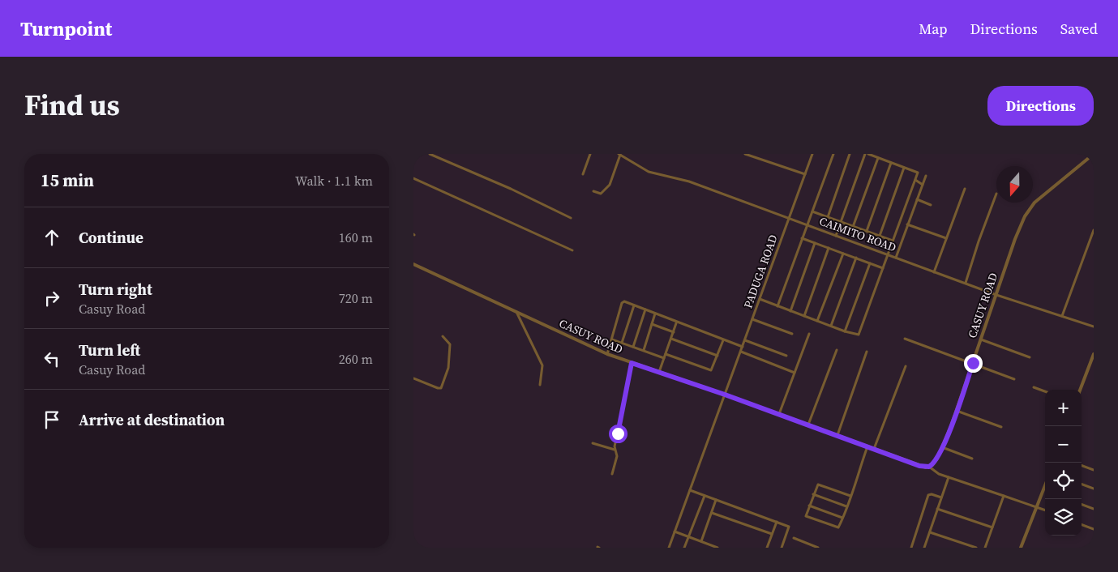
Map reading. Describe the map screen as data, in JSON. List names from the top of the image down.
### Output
{
  "streets": {
    "street": ["CAIMITO ROAD", "PADUGA ROAD", "CASUY ROAD"]
  },
  "crossings": [
    ["CAIMITO ROAD", "PADUGA ROAD"],
    ["CAIMITO ROAD", "CASUY ROAD"],
    ["PADUGA ROAD", "CASUY ROAD"]
  ],
  "north": "bottom",
  "page": {
    "header": "Turnpoint",
    "nav": ["Map", "Directions", "Saved"],
    "title": "Find us",
    "buttons": "Directions",
    "heading": ["15 min", "Walk · 1.1 km"],
    "list": [
      ["Continue", "160 m"],
      ["Turn right", "Casuy Road", "720 m"],
      ["Turn left", "Casuy Road", "260 m"],
      "Arrive at destination"
    ],
    "map_buttons": ["+", "−"]
  }
}
